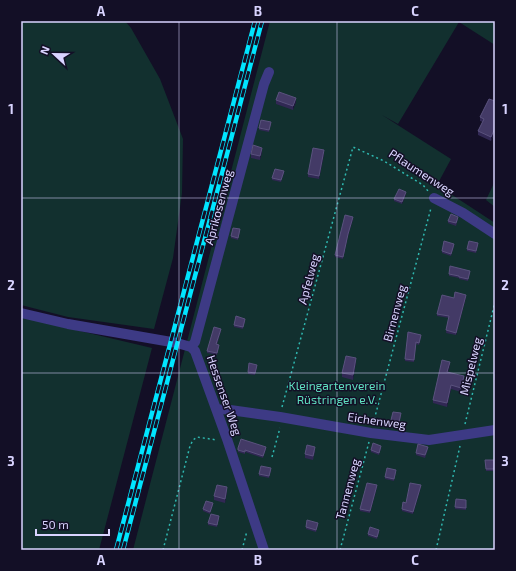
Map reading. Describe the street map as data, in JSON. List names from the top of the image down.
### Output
{
  "streets": {
    "street": [
      "Pflaumenweg",
      "Aprikosenweg",
      "Hessenser Weg",
      "Eichenweg"
    ],
    "path": [
      "Apfelweg",
      "Birnenweg",
      "Mispelweg",
      "Tannenweg"
    ]
  },
  "crossings": [
    ["Pflaumenweg", "Apfelweg"],
    ["Pflaumenweg", "Birnenweg"],
    ["Aprikosenweg", "Hessenser Weg"],
    ["Apfelweg", "Eichenweg"],
    ["Birnenweg", "Eichenweg"],
    ["Birnenweg", "Tannenweg"],
    ["Mispelweg", "Eichenweg"],
    ["Hessenser Weg", "Eichenweg"],
    ["Eichenweg", "Tannenweg"]
  ],
  "parks": ["Kleingartenverein Rüstringen e.V."],
  "scale_bar": "50 m",
  "north": "left",
  "grid": {
    "columns": ["A", "B", "C"],
    "rows": ["1", "2", "3"]
  }
}
